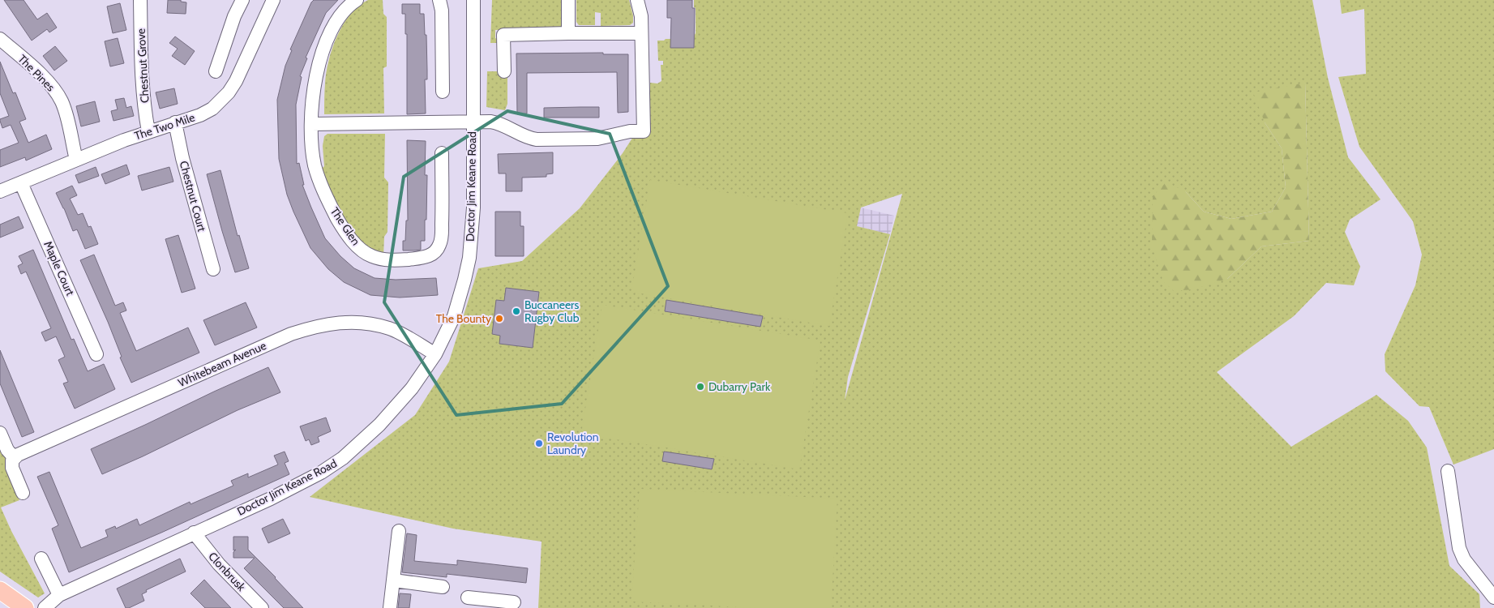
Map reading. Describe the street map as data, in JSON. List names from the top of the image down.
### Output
{
  "streets": {
    "street": [
      "Chestnut Grove",
      "The Pines",
      "The Two Mile",
      "Doctor Jim Keane Road",
      "Chestnut Court",
      "The Glen",
      "Maple Court",
      "Whitebeam Avenue",
      "Clonbrusk"
    ]
  },
  "crossings": [
    ["Chestnut Grove", "The Two Mile"],
    ["The Pines", "The Two Mile"],
    ["The Two Mile", "Chestnut Court"],
    ["The Two Mile", "Maple Court"],
    ["Doctor Jim Keane Road", "Whitebeam Avenue"],
    ["Doctor Jim Keane Road", "Clonbrusk"]
  ],
  "places": [
    "Buccaneers Rugby Club",
    "The Bounty",
    "Dubarry Park",
    "Revolution Laundry"
  ]
}
